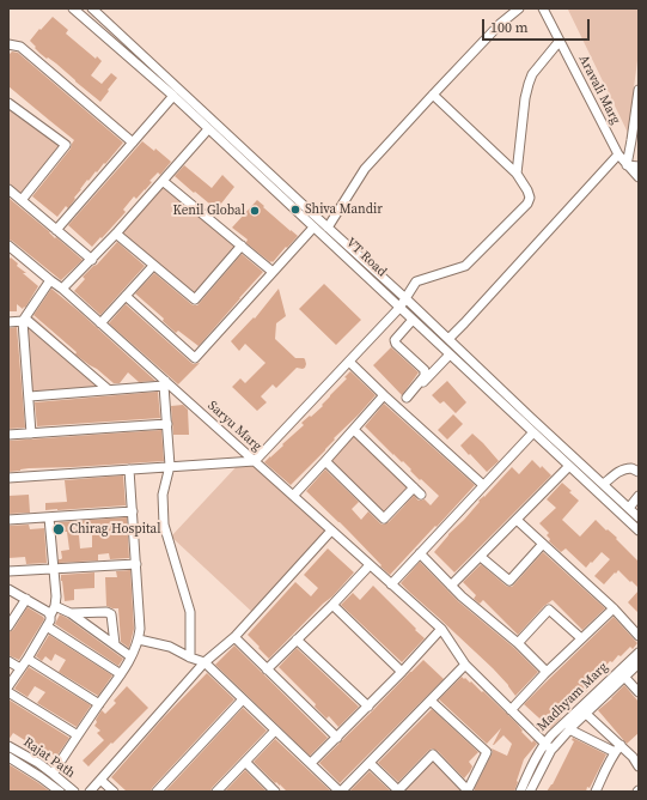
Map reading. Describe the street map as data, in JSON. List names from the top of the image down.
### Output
{
  "streets": {
    "street": [
      "Aravali Marg",
      "VT Road",
      "Saryu Marg",
      "Madhyam Marg",
      "Rajat Path"
    ]
  },
  "crossings": [
    ["Saryu Marg", "Madhyam Marg"]
  ],
  "places": ["Shiva Mandir", "Kenil Global", "Chirag Hospital"],
  "scale_bar": "100 m"
}
